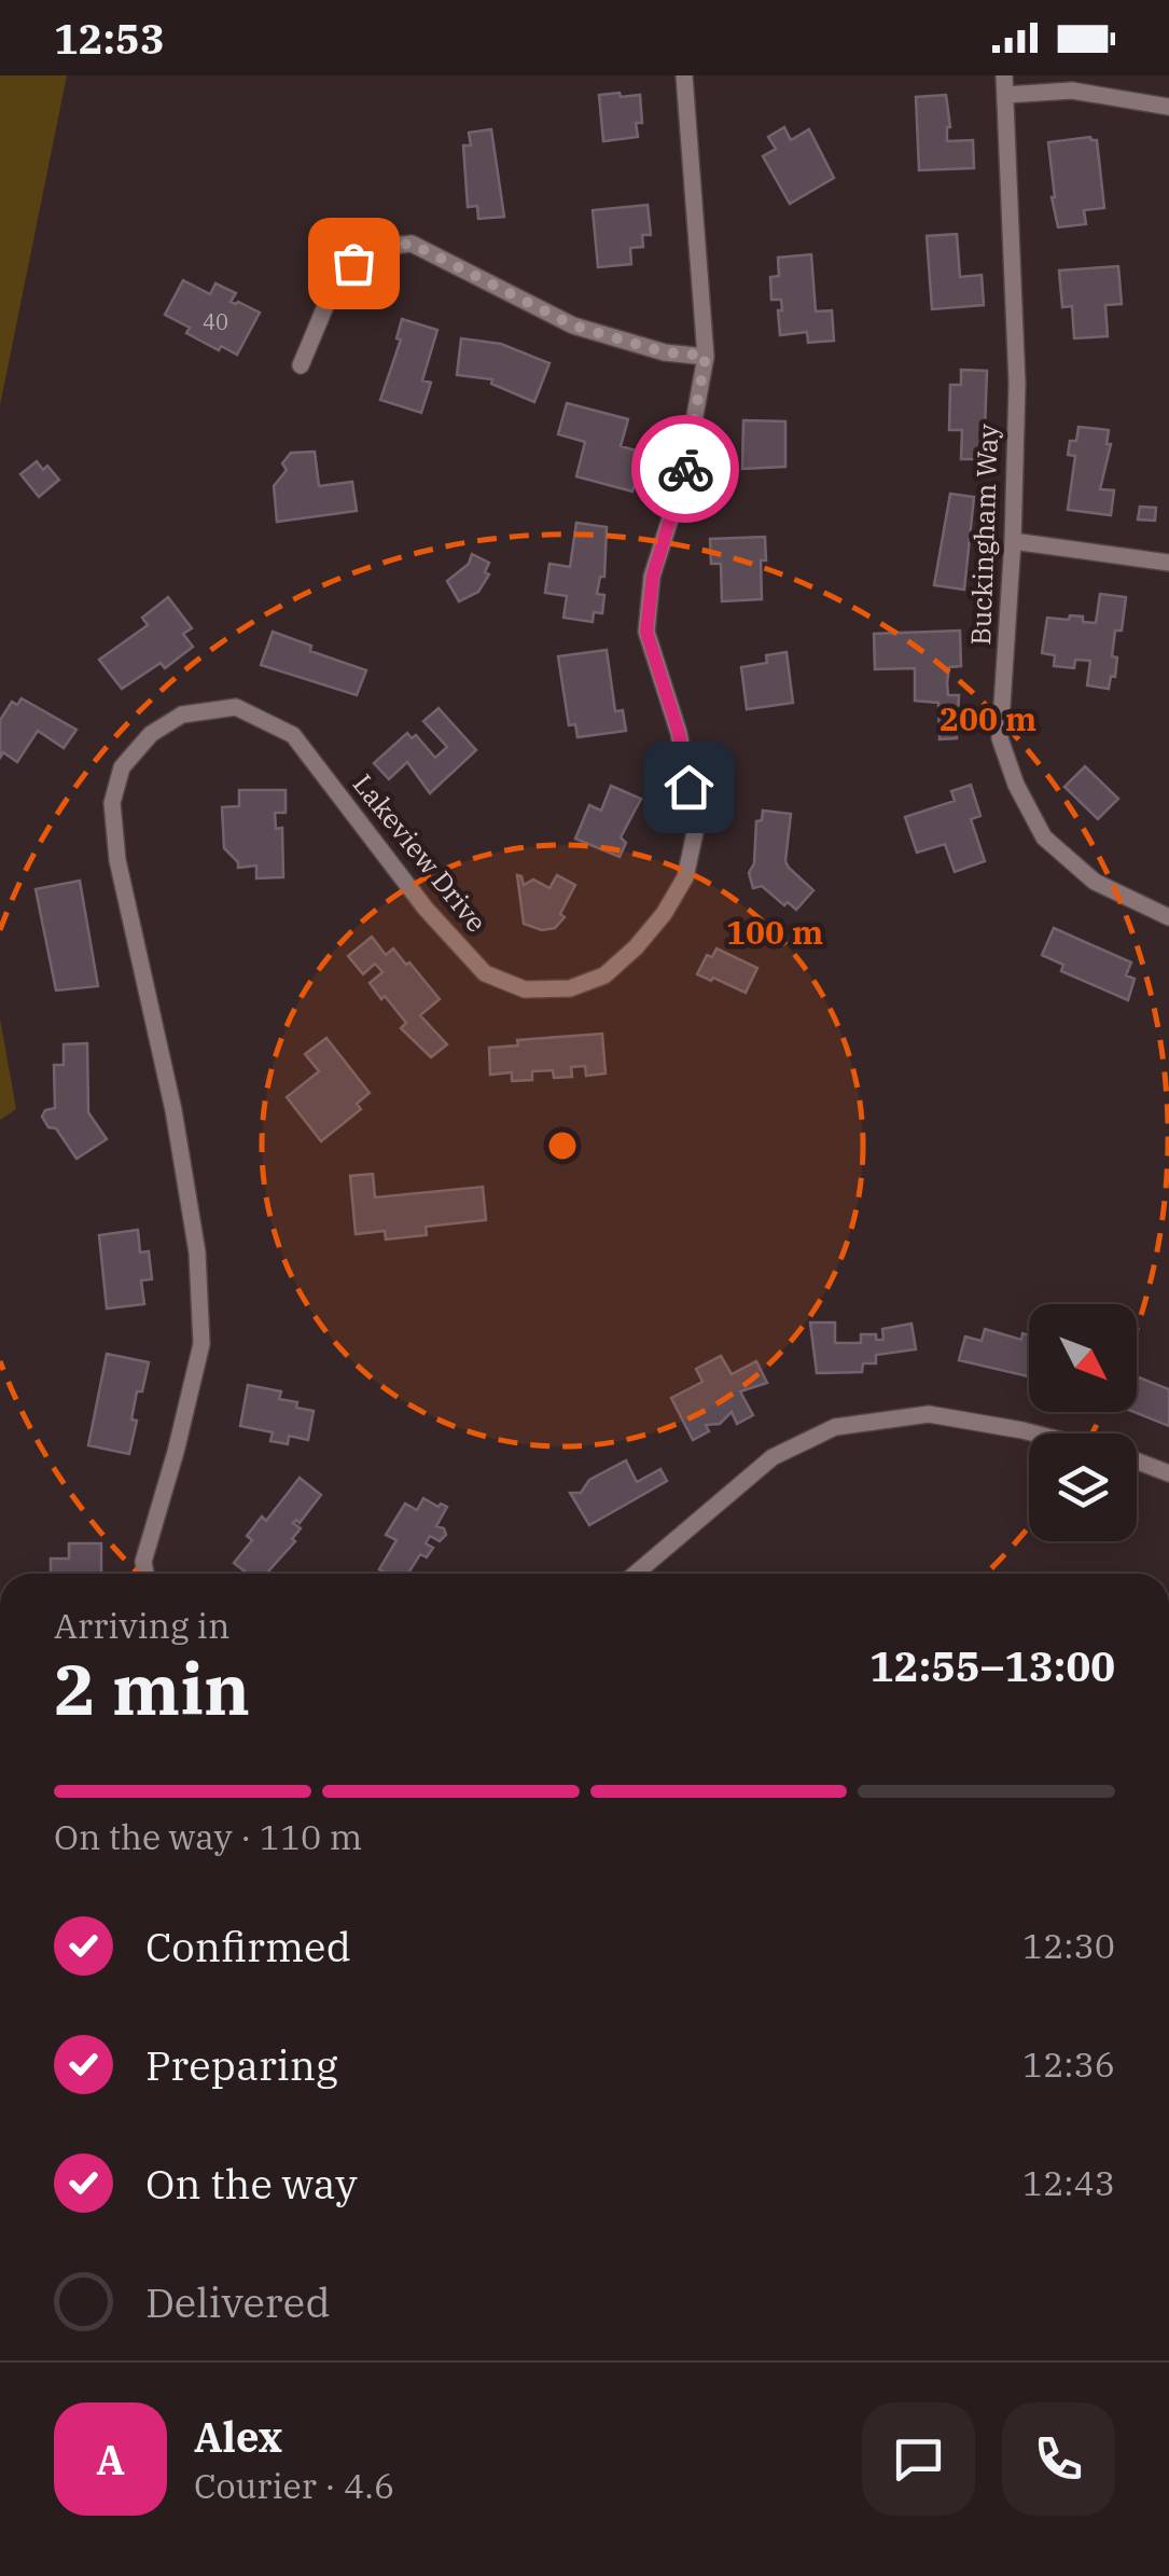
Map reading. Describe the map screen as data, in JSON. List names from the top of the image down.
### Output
{
  "streets": {
    "street": ["Buckingham Way", "Lakeview Drive"]
  },
  "house_numbers": ["40"],
  "north": "bottom right",
  "page": {
    "status": "12:53",
    "heading": ["2 min", "Arriving in", "12:55–13:00"],
    "panel": ["Alex", "Courier · 4.6"],
    "bar": "On the way · 110 m",
    "list": [
      ["Confirmed", "12:30"],
      ["Preparing", "12:36"],
      ["On the way", "12:43"],
      "Delivered"
    ],
    "round": "A"
  },
  "rings": ["200 m", "100 m"]
}
